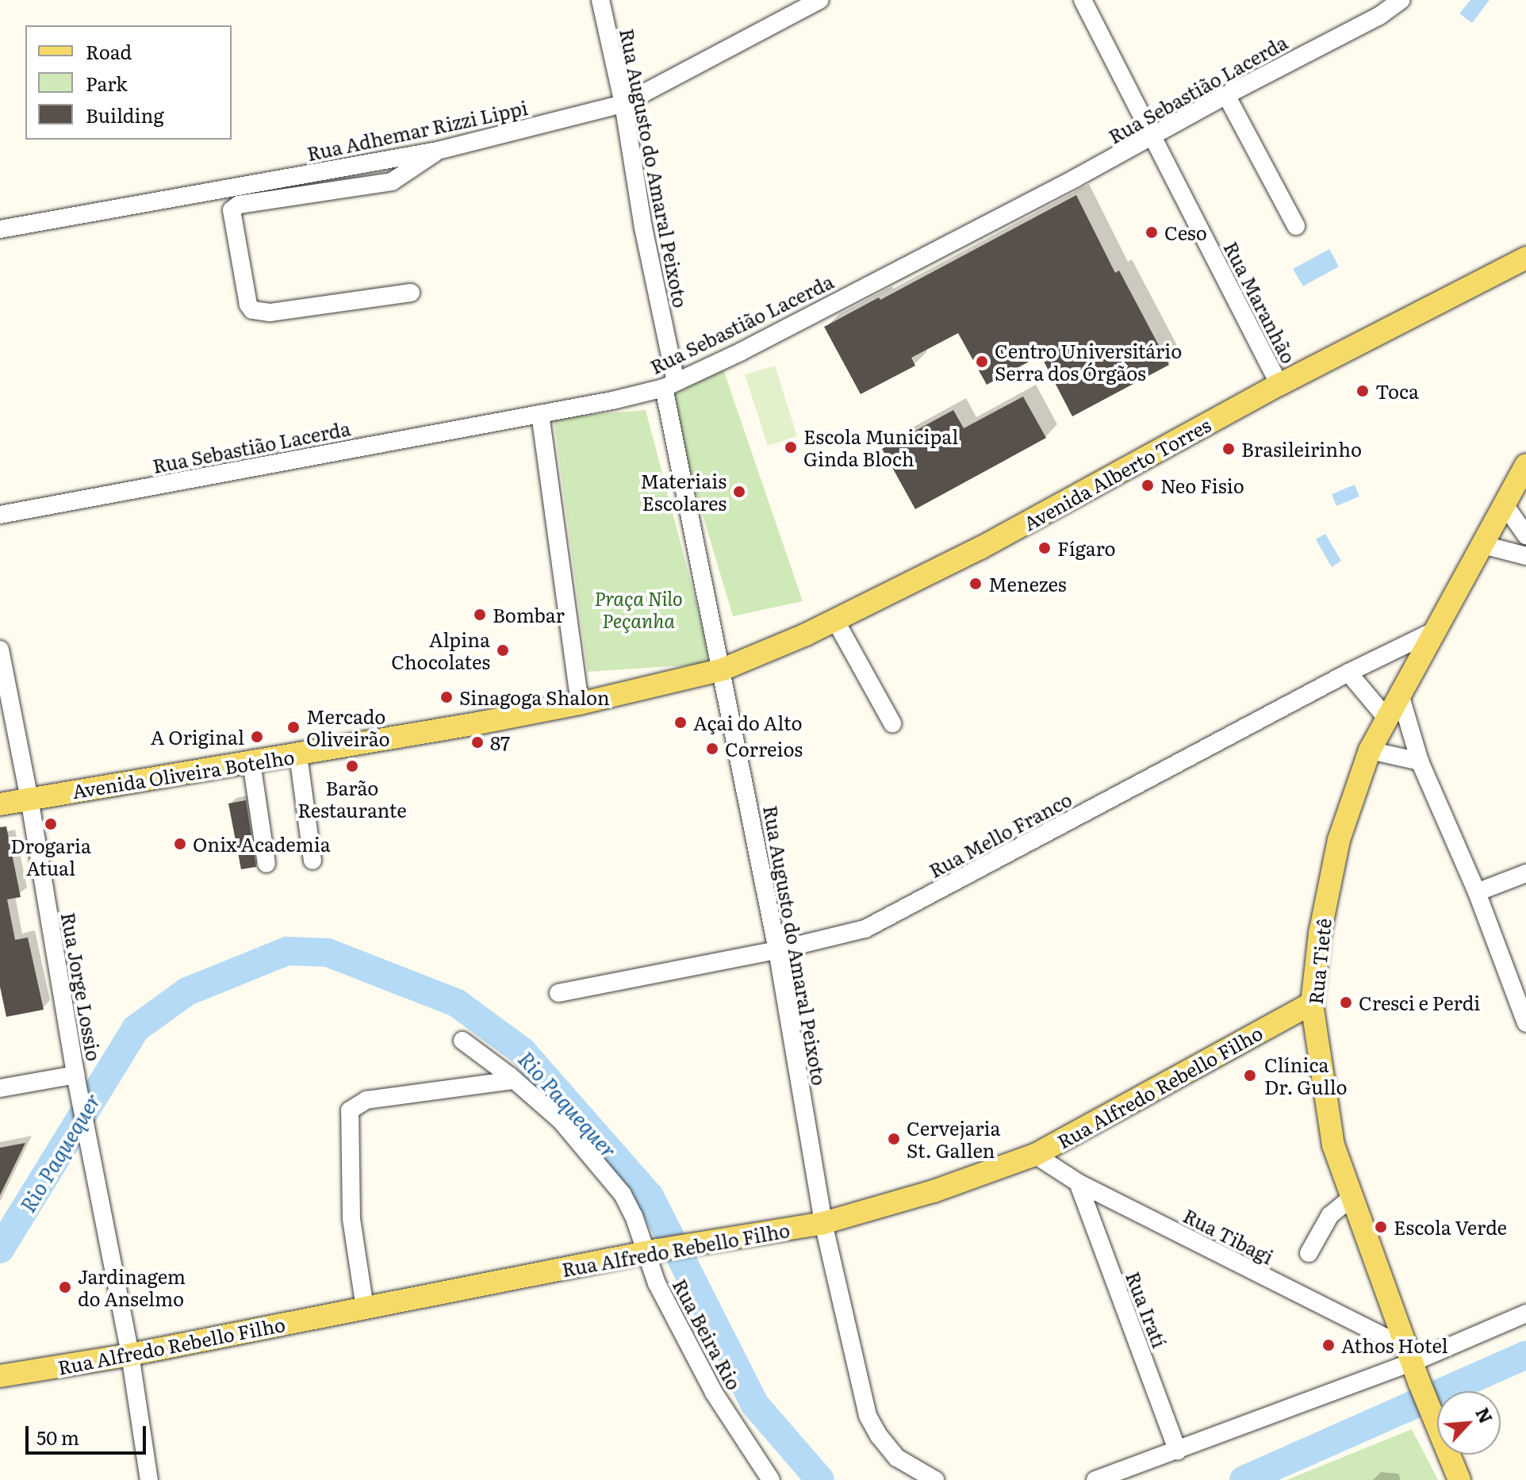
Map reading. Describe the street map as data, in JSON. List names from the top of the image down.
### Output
{
  "streets": {
    "main road": [
      "Avenida Alberto Torres",
      "Avenida Oliveira Botelho",
      "Rua Tietê",
      "Rua Alfredo Rebello Filho"
    ],
    "street": [
      "Rua Sebastião Lacerda",
      "Rua Adhemar Rizzi Lippi",
      "Rua Augusto do Amaral Peixoto",
      "Rua Maranhão",
      "Rua Mello Franco",
      "Rua Jorge Lossio",
      "Rua Tibagi",
      "Rua Iratí",
      "Rua Beira Rio"
    ]
  },
  "crossings": [
    ["Rua Sebastião Lacerda", "Rua Augusto do Amaral Peixoto"],
    ["Rua Sebastião Lacerda", "Rua Maranhão"],
    ["Rua Adhemar Rizzi Lippi", "Rua Augusto do Amaral Peixoto"],
    ["Rua Augusto do Amaral Peixoto", "Avenida Alberto Torres"],
    ["Rua Augusto do Amaral Peixoto", "Avenida Oliveira Botelho"],
    ["Rua Augusto do Amaral Peixoto", "Rua Mello Franco"],
    ["Rua Augusto do Amaral Peixoto", "Rua Alfredo Rebello Filho"],
    ["Rua Maranhão", "Avenida Alberto Torres"],
    ["Avenida Alberto Torres", "Avenida Oliveira Botelho"],
    ["Avenida Oliveira Botelho", "Rua Jorge Lossio"],
    ["Rua Mello Franco", "Rua Tietê"],
    ["Rua Tietê", "Rua Alfredo Rebello Filho"],
    ["Rua Tietê", "Rua Tibagi"],
    ["Rua Jorge Lossio", "Rua Alfredo Rebello Filho"],
    ["Rua Alfredo Rebello Filho", "Rua Tibagi"],
    ["Rua Alfredo Rebello Filho", "Rua Beira Rio"],
    ["Rua Tibagi", "Rua Iratí"]
  ],
  "water": ["Rio Paquequer"],
  "parks": ["Praça Nilo Peçanha"],
  "places": [
    "Ceso",
    "Centro Universitário Serra dos Órgãos",
    "Toca",
    "Escola Municipal Ginda Bloch",
    "Brasileirinho",
    "Neo Fisio",
    "Materiais Escolares",
    "Fígaro",
    "Menezes",
    "Bombar",
    "Alpina Chocolates",
    "Sinagoga Shalon",
    "Açai do Alto",
    "Mercado Oliveirão",
    "A Original",
    "87",
    "Correios",
    "Barão Restaurante",
    "Drogaria Atual",
    "Onix Academia",
    "Cresci e Perdi",
    "Clínica Dr. Gullo",
    "Cervejaria St. Gallen",
    "Escola Verde",
    "Jardinagem do Anselmo",
    "Athos Hotel"
  ],
  "legend": ["Road", "Park", "Building"],
  "scale_bar": "50 m",
  "north": "top right"
}
